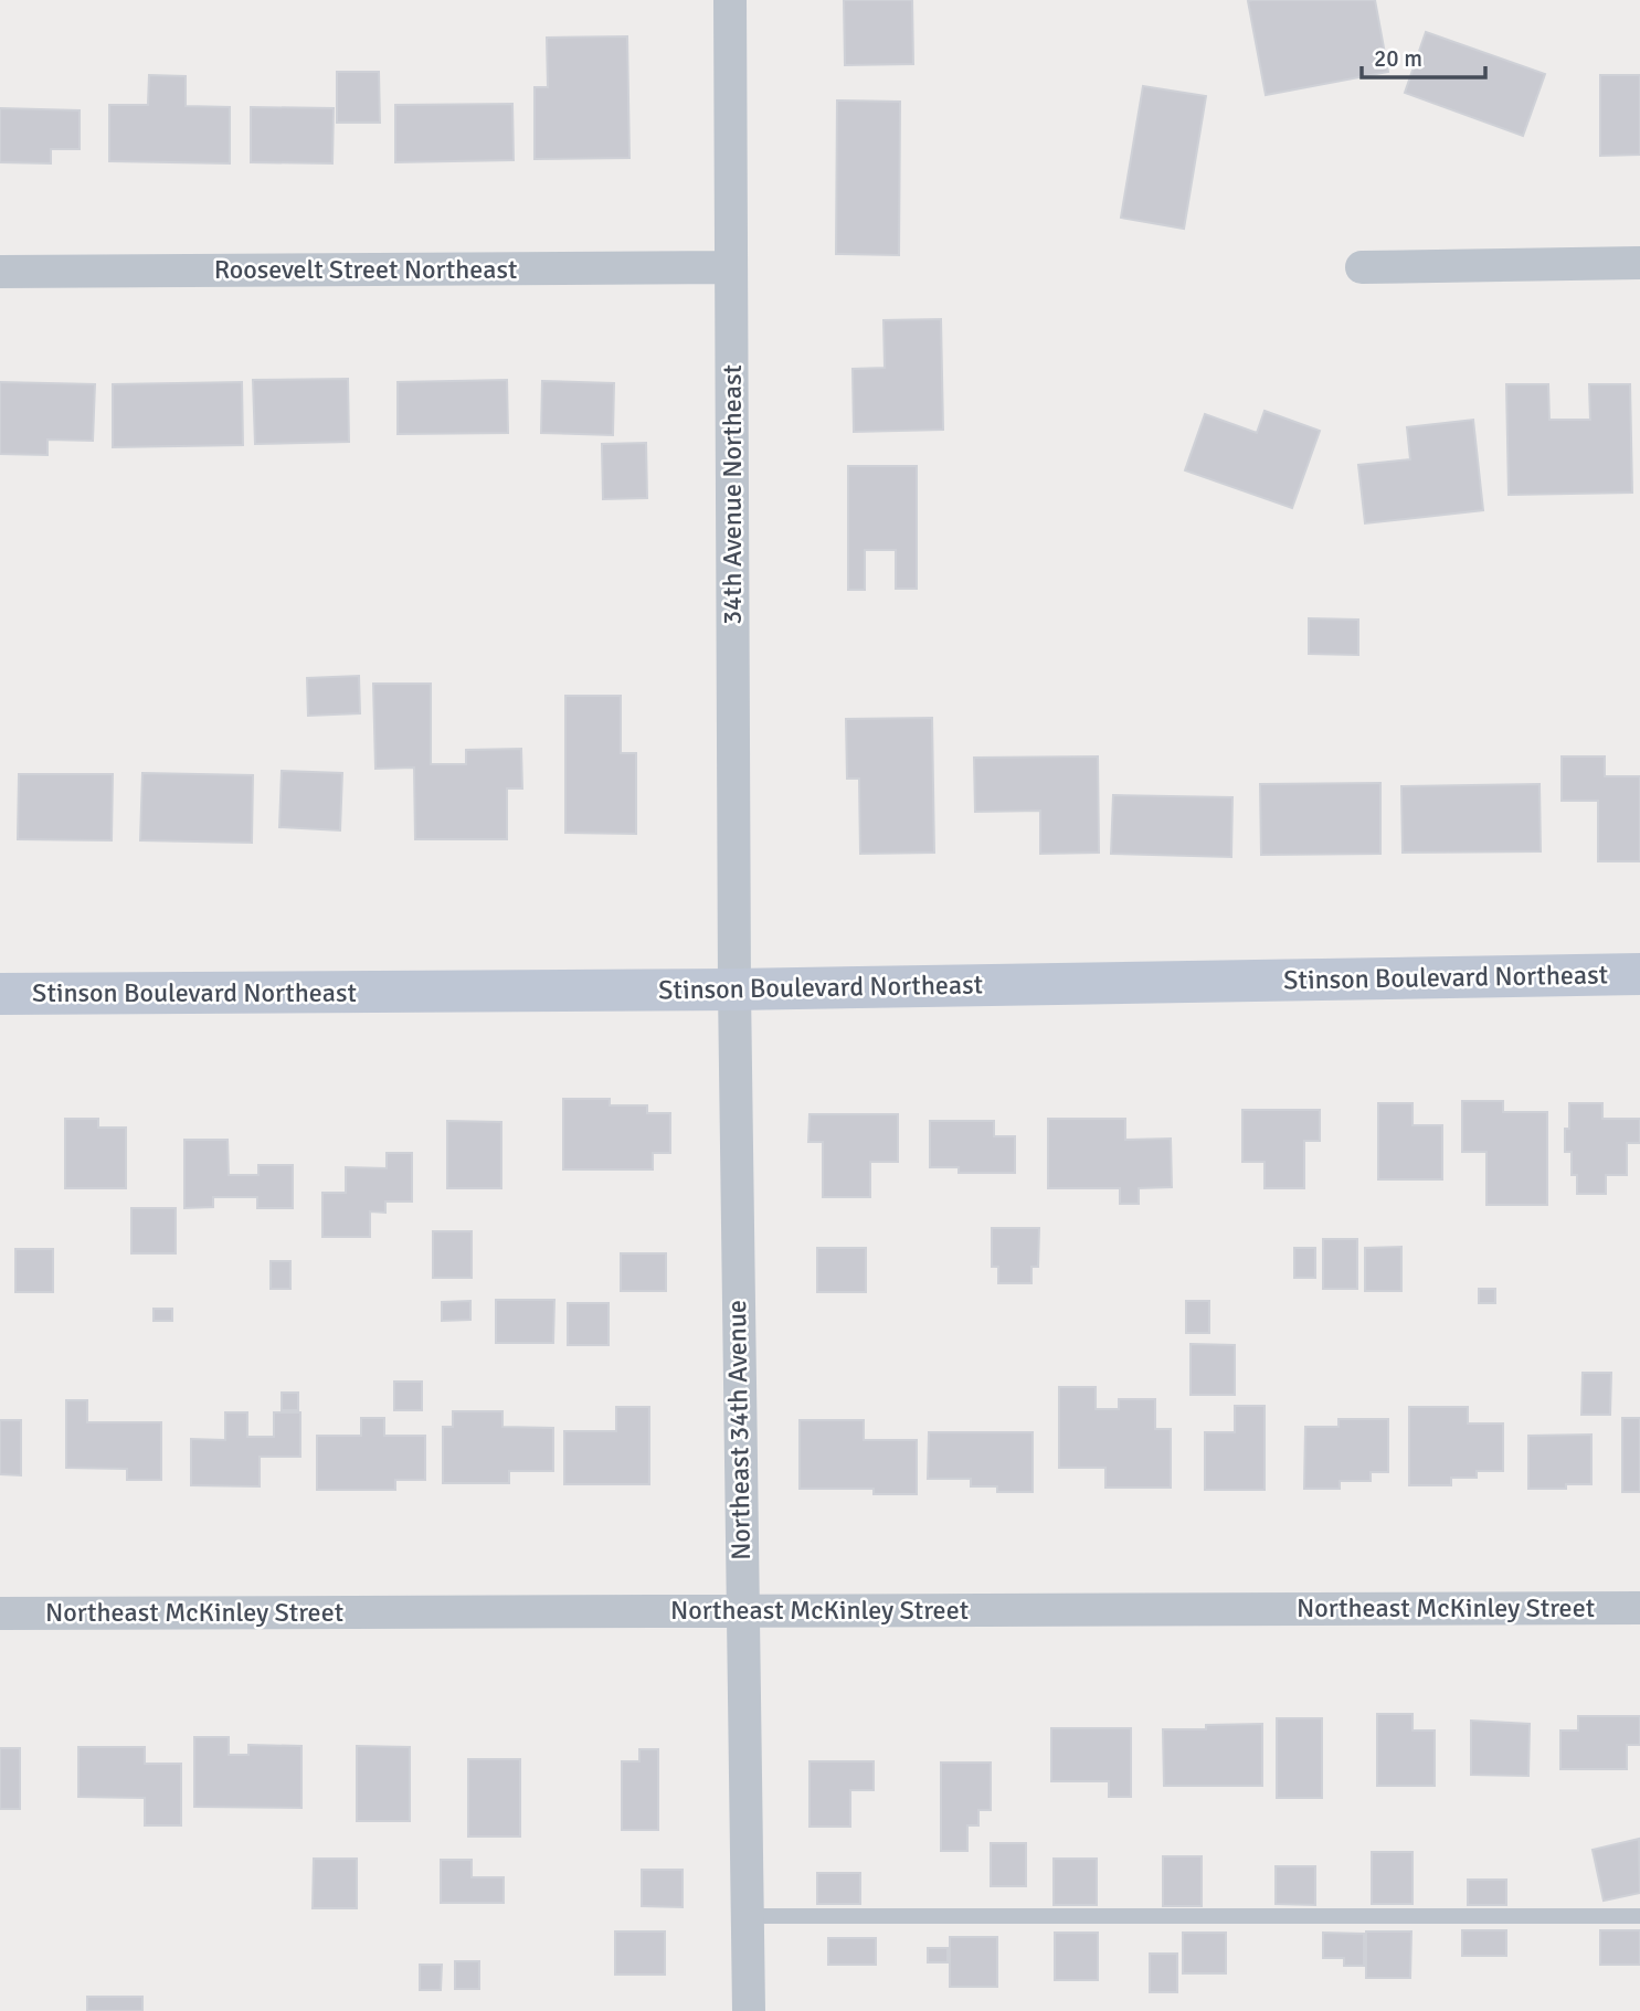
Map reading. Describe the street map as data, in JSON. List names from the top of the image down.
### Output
{
  "streets": {
    "street": [
      "Roosevelt Street Northeast",
      "34th Avenue Northeast",
      "Stinson Boulevard Northeast",
      "Northeast 34th Avenue",
      "Northeast McKinley Street"
    ]
  },
  "crossings": [
    ["Roosevelt Street Northeast", "34th Avenue Northeast"],
    ["34th Avenue Northeast", "Stinson Boulevard Northeast"],
    ["34th Avenue Northeast", "Northeast 34th Avenue"],
    ["Stinson Boulevard Northeast", "Northeast 34th Avenue"],
    ["Northeast 34th Avenue", "Northeast McKinley Street"]
  ],
  "scale_bar": "20 m"
}
